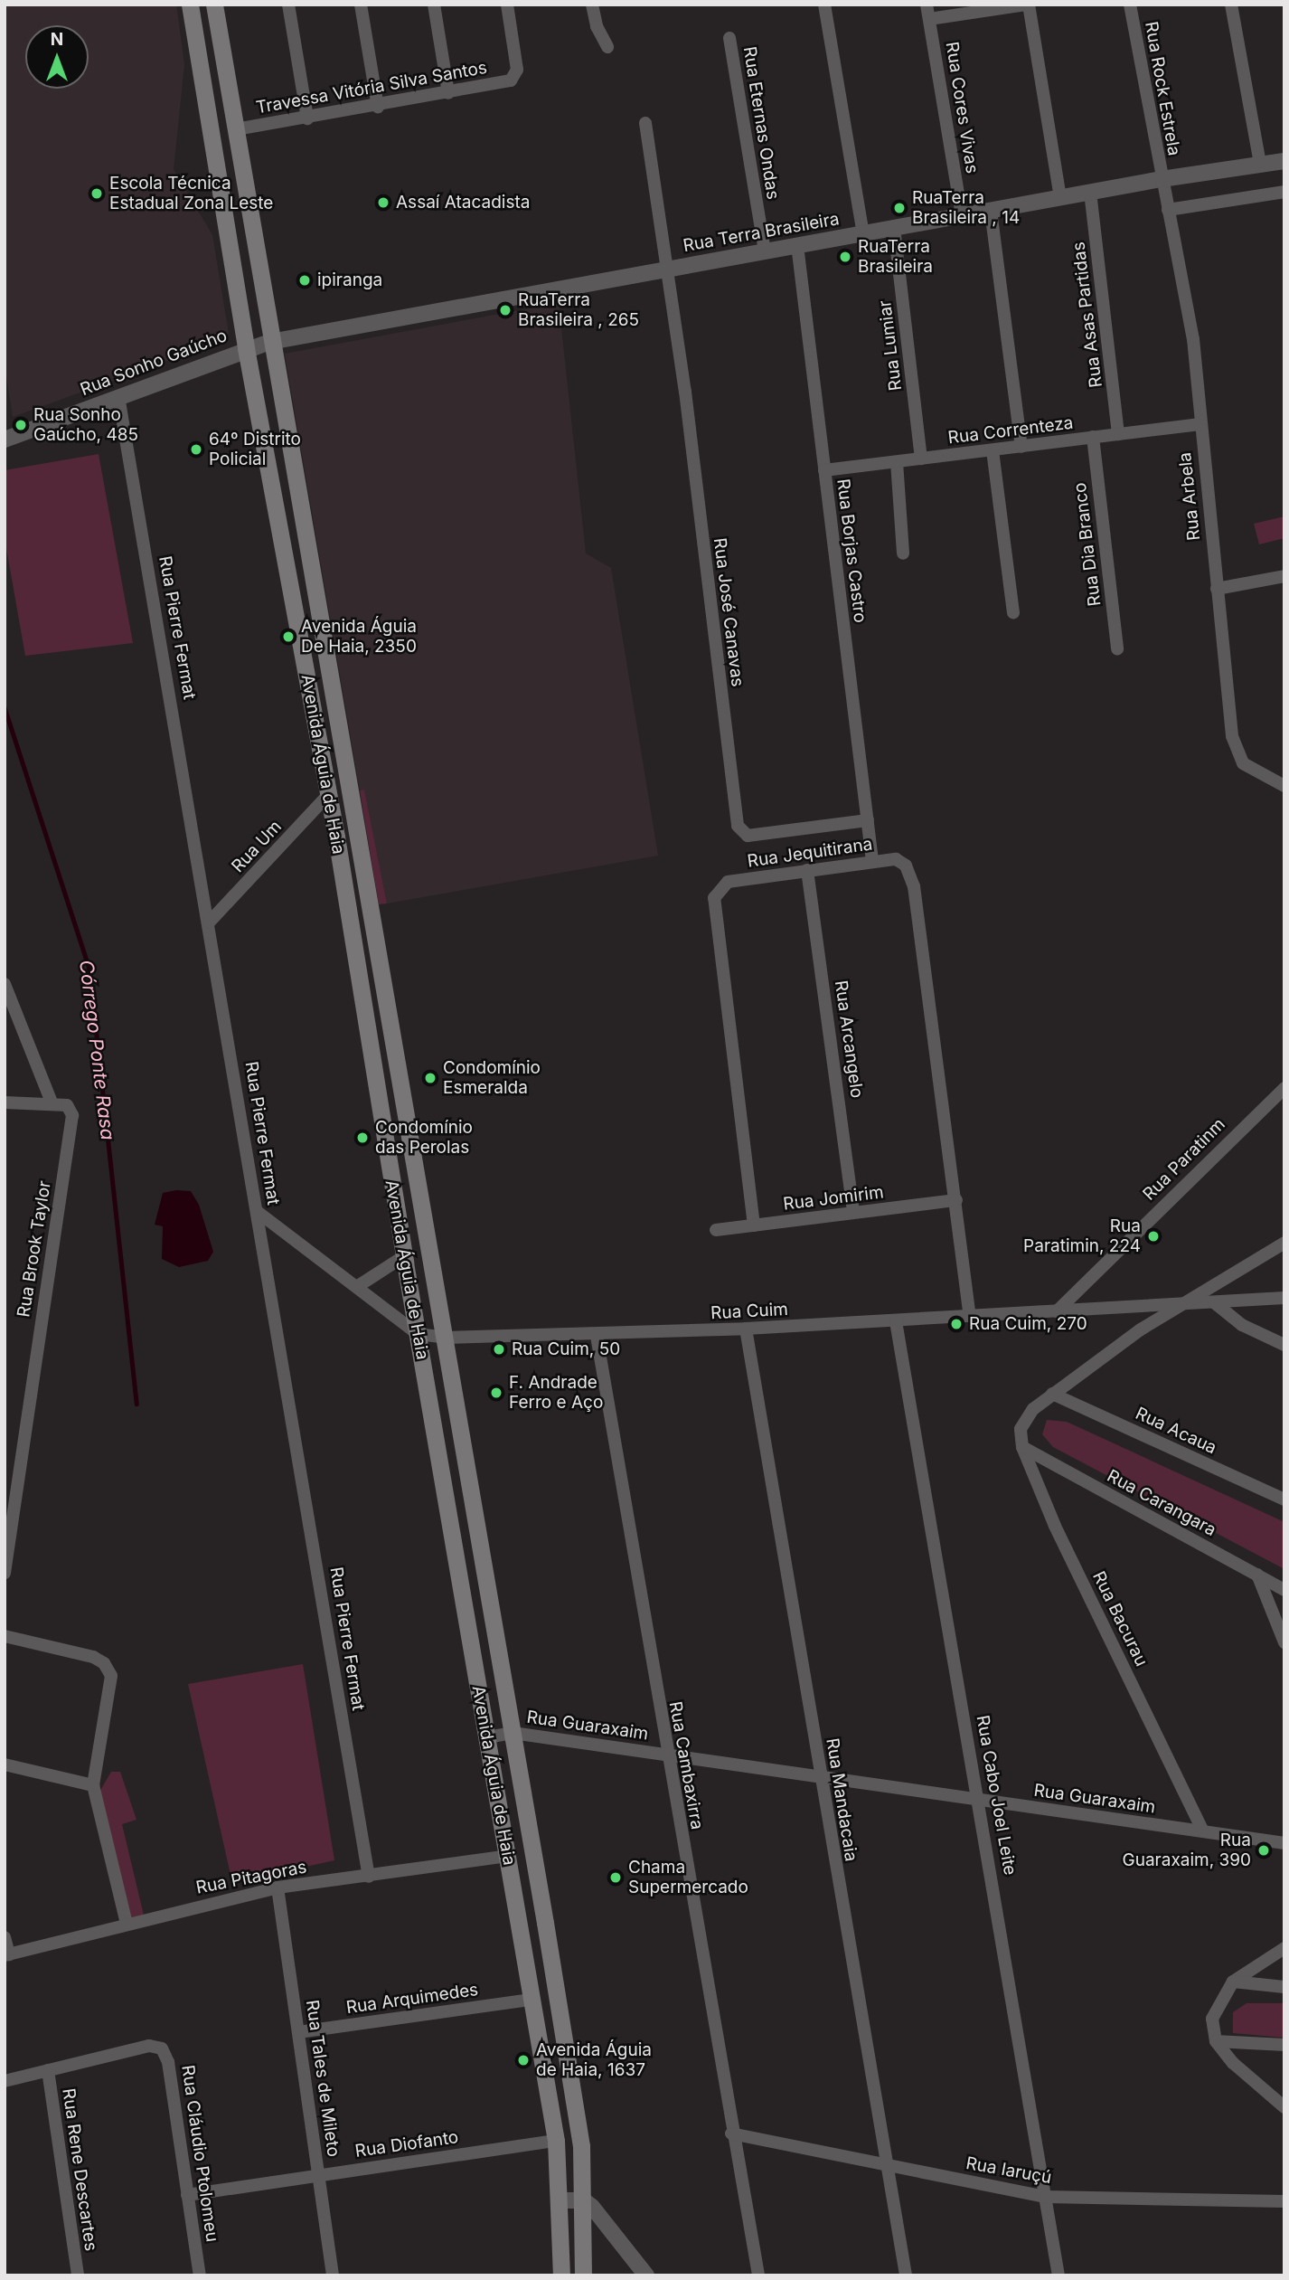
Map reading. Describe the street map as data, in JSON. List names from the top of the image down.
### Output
{
  "streets": {
    "main road": ["Avenida Águia de Haia"],
    "street": [
      "Travessa Vitória Silva Santos",
      "Rua Rock Estrela",
      "Rua Cores Vivas",
      "Rua Eternas Ondas",
      "Rua Terra Brasileira",
      "Rua Asas Partidas",
      "Rua Lumiar",
      "Rua Sonho Gaúcho",
      "Rua Correnteza",
      "Rua Arbela",
      "Rua Dia Branco",
      "Rua Borjas Castro",
      "Rua José Canavas",
      "Rua Pierre Fermat",
      "Rua Um",
      "Rua Jequitirana",
      "Rua Arcangelo",
      "Rua Paratinm",
      "Rua Jomirim",
      "Rua Brook Taylor",
      "Rua Cuim",
      "Rua Acaua",
      "Rua Carangara",
      "Rua Bacurau",
      "Rua Guaraxaim",
      "Rua Cambaxirra",
      "Rua Cabo Joel Leite",
      "Rua Mandacaia",
      "Rua Pitagoras",
      "Rua Arquimedes",
      "Rua Tales de Mileto",
      "Rua Diofanto",
      "Rua Cláudio Ptolomeu",
      "Rua Rene Descartes",
      "Rua Iaruçú"
    ]
  },
  "crossings": [
    ["Travessa Vitória Silva Santos", "Avenida Águia de Haia"],
    ["Rua Rock Estrela", "Rua Terra Brasileira"],
    ["Rua Rock Estrela", "Rua Arbela"],
    ["Rua Cores Vivas", "Rua Terra Brasileira"],
    ["Rua Eternas Ondas", "Rua Terra Brasileira"],
    ["Rua Terra Brasileira", "Rua Asas Partidas"],
    ["Rua Terra Brasileira", "Rua Lumiar"],
    ["Rua Terra Brasileira", "Rua Sonho Gaúcho"],
    ["Rua Terra Brasileira", "Rua Arbela"],
    ["Rua Terra Brasileira", "Rua Borjas Castro"],
    ["Rua Terra Brasileira", "Rua José Canavas"],
    ["Rua Terra Brasileira", "Avenida Águia de Haia"],
    ["Rua Asas Partidas", "Rua Correnteza"],
    ["Rua Lumiar", "Rua Correnteza"],
    ["Rua Sonho Gaúcho", "Rua Pierre Fermat"],
    ["Rua Sonho Gaúcho", "Avenida Águia de Haia"],
    ["Rua Correnteza", "Rua Arbela"],
    ["Rua Correnteza", "Rua Dia Branco"],
    ["Rua Correnteza", "Rua Borjas Castro"],
    ["Rua Borjas Castro", "Rua José Canavas"],
    ["Rua Borjas Castro", "Rua Jequitirana"],
    ["Rua Pierre Fermat", "Rua Um"],
    ["Rua Pierre Fermat", "Rua Pitagoras"],
    ["Avenida Águia de Haia", "Rua Um"],
    ["Avenida Águia de Haia", "Rua Cuim"],
    ["Avenida Águia de Haia", "Rua Guaraxaim"],
    ["Avenida Águia de Haia", "Rua Pitagoras"],
    ["Avenida Águia de Haia", "Rua Arquimedes"],
    ["Avenida Águia de Haia", "Rua Diofanto"],
    ["Rua Jequitirana", "Rua Arcangelo"],
    ["Rua Jequitirana", "Rua Jomirim"],
    ["Rua Jequitirana", "Rua Cuim"],
    ["Rua Arcangelo", "Rua Jomirim"],
    ["Rua Paratinm", "Rua Cuim"],
    ["Rua Cuim", "Rua Cambaxirra"],
    ["Rua Cuim", "Rua Cabo Joel Leite"],
    ["Rua Cuim", "Rua Mandacaia"],
    ["Rua Acaua", "Rua Bacurau"],
    ["Rua Carangara", "Rua Bacurau"],
    ["Rua Bacurau", "Rua Guaraxaim"],
    ["Rua Guaraxaim", "Rua Cambaxirra"],
    ["Rua Guaraxaim", "Rua Cabo Joel Leite"],
    ["Rua Guaraxaim", "Rua Mandacaia"],
    ["Rua Cambaxirra", "Rua Iaruçú"],
    ["Rua Cabo Joel Leite", "Rua Iaruçú"],
    ["Rua Mandacaia", "Rua Iaruçú"],
    ["Rua Pitagoras", "Rua Tales de Mileto"],
    ["Rua Arquimedes", "Rua Tales de Mileto"],
    ["Rua Tales de Mileto", "Rua Diofanto"],
    ["Rua Diofanto", "Rua Cláudio Ptolomeu"],
    ["Rua Cláudio Ptolomeu", "Rua Rene Descartes"]
  ],
  "water": ["Córrego Ponte Rasa"],
  "places": [
    "Escola Técnica Estadual Zona Leste",
    "Assaí Atacadista",
    "RuaTerra Brasileira , 14",
    "RuaTerra Brasileira",
    "ipiranga",
    "RuaTerra Brasileira , 265",
    "Rua Sonho Gaúcho, 485",
    "64º Distrito Policial",
    "Avenida Águia De Haia, 2350",
    "Condomínio Esmeralda",
    "Condomínio das Perolas",
    "Rua Paratimin, 224",
    "Rua Cuim, 270",
    "Rua Cuim, 50",
    "F. Andrade Ferro e Aço",
    "Rua Guaraxaim, 390",
    "Chama Supermercado",
    "Avenida Águia de Haia, 1637"
  ],
  "north": "top"
}
